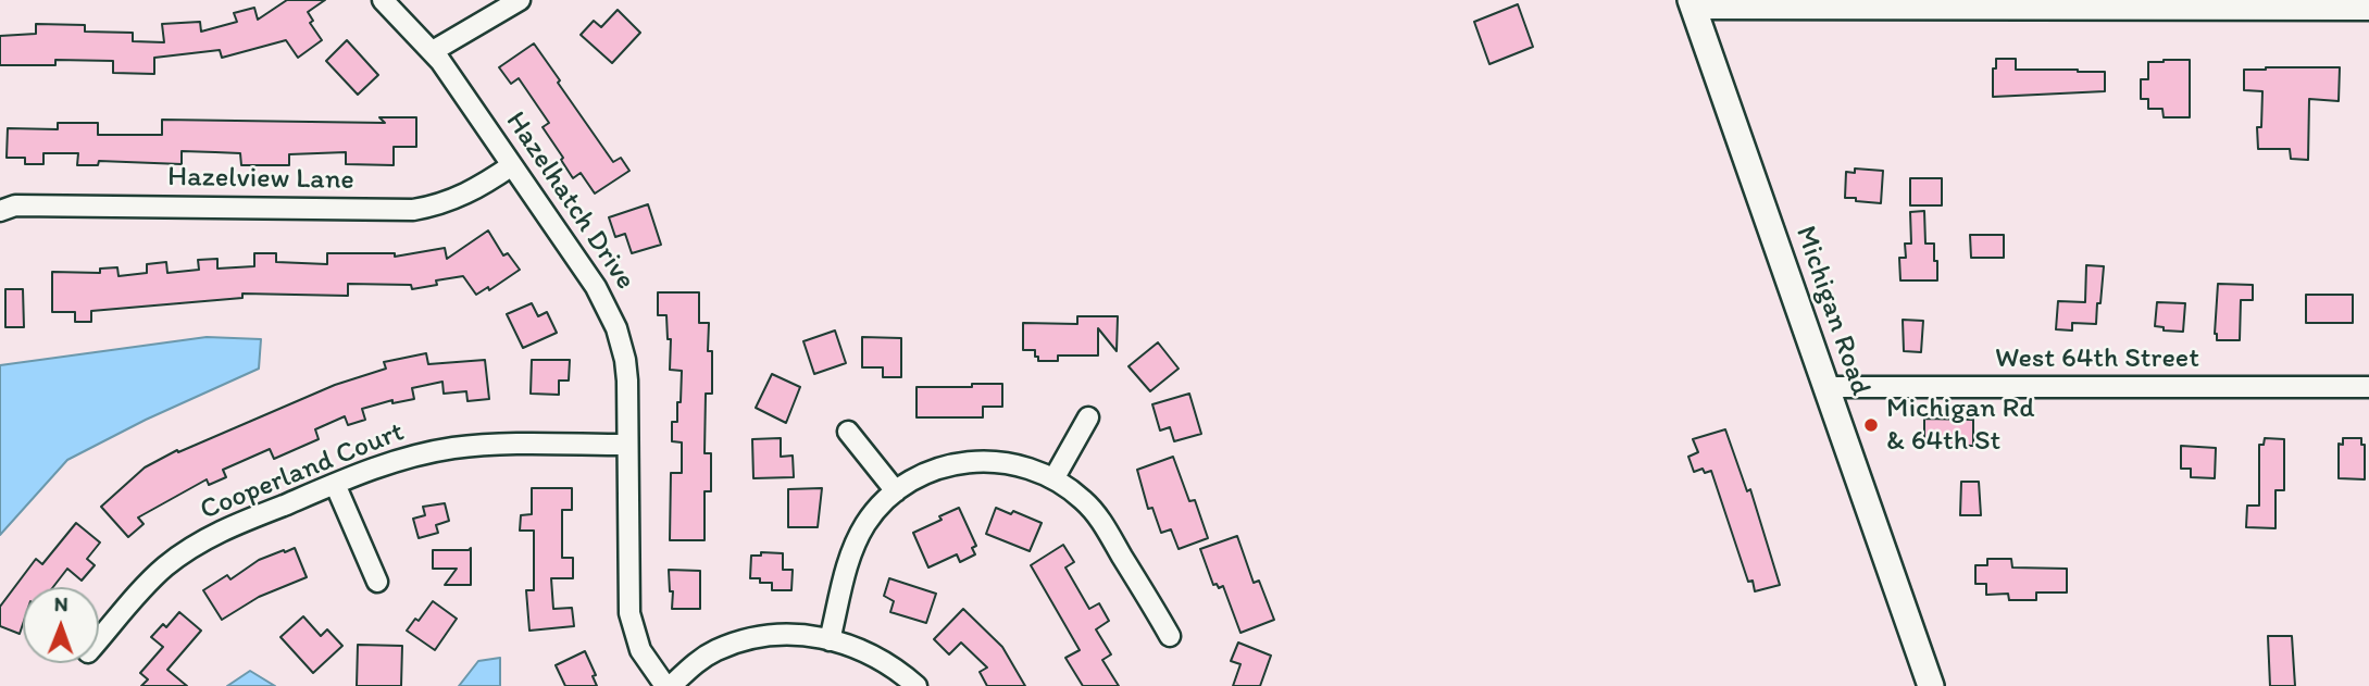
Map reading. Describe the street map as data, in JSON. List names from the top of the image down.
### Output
{
  "streets": {
    "main road": ["Michigan Road"],
    "street": [
      "Hazelview Lane",
      "Hazelhatch Drive",
      "West 64th Street",
      "Cooperland Court"
    ]
  },
  "crossings": [
    ["Hazelview Lane", "Hazelhatch Drive"],
    ["Hazelhatch Drive", "Cooperland Court"],
    ["Michigan Road", "West 64th Street"]
  ],
  "places": ["Michigan Rd & 64th St"],
  "north": "top"
}
